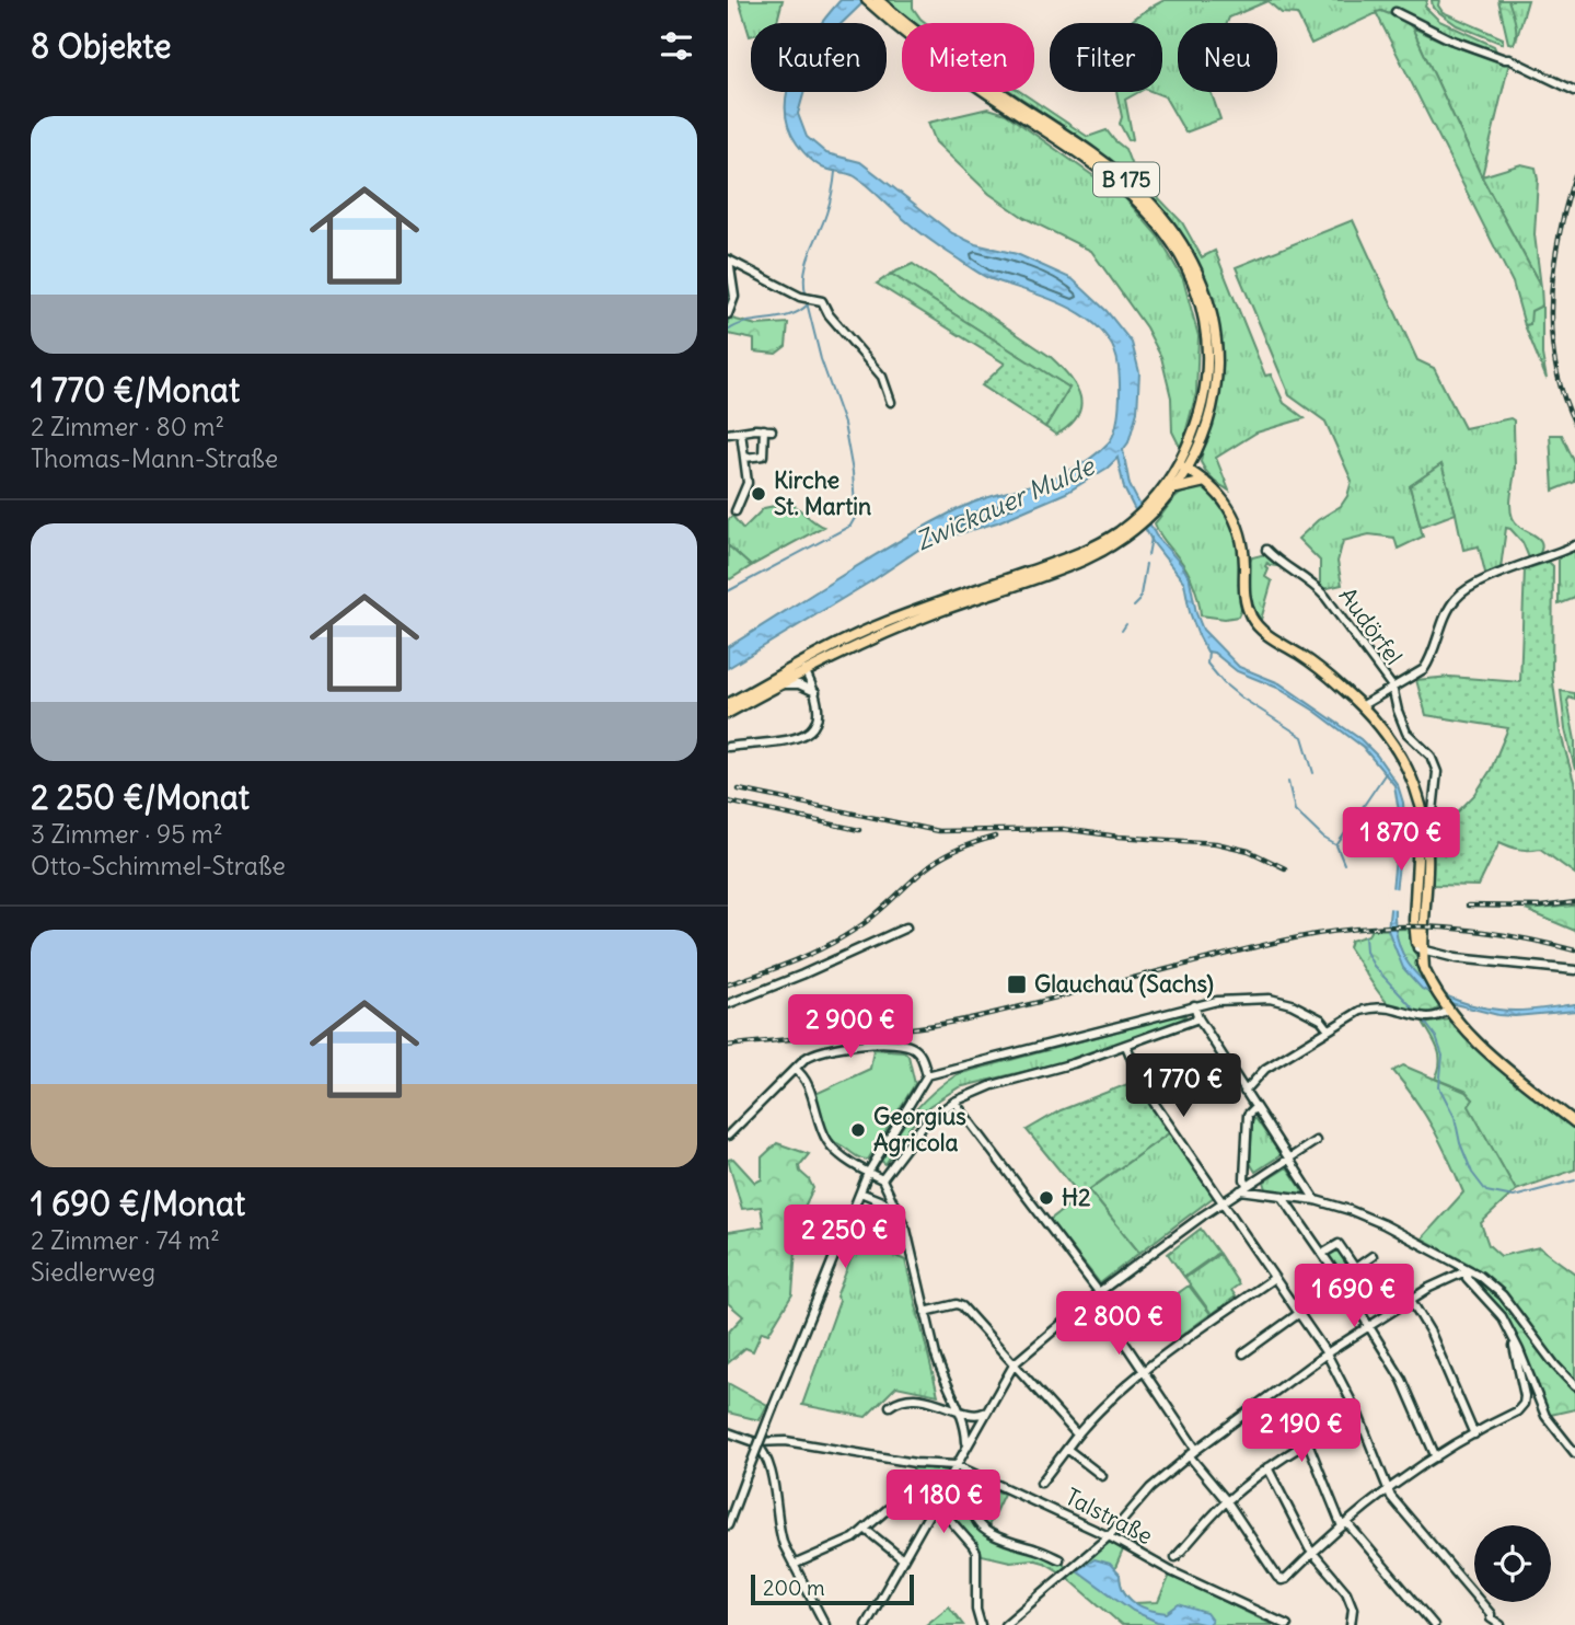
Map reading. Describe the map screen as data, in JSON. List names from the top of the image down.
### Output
{
  "streets": {
    "main road": ["B 175"],
    "street": ["Audörfel", "Talstraße"]
  },
  "water": ["Zwickauer Mulde"],
  "places": {
    "other": ["Kirche St. Martin", "Georgius Agricola", "H2"],
    "transit": ["Glauchau (Sachs)"]
  },
  "scale_bar": "200 m",
  "page": {
    "heading": "8 Objekte",
    "chip": [
      "Kaufen",
      "Mieten",
      "Filter",
      "Neu"
    ],
    "list": [
      {
        "name": "1 770 €/Monat",
        "note": "2 Zimmer · 80 m² · Thomas-Mann-Straße"
      },
      {
        "name": "2 250 €/Monat",
        "note": "3 Zimmer · 95 m² · Otto-Schimmel-Straße"
      },
      {
        "name": "1 690 €/Monat",
        "note": "2 Zimmer · 74 m² · Siedlerweg"
      }
    ],
    "price": [
      "1 870 €",
      "2 900 €",
      "1 770 €",
      "2 250 €",
      "1 690 €",
      "2 800 €",
      "2 190 €",
      "1 180 €"
    ],
    "scale": "200 m"
  }
}
